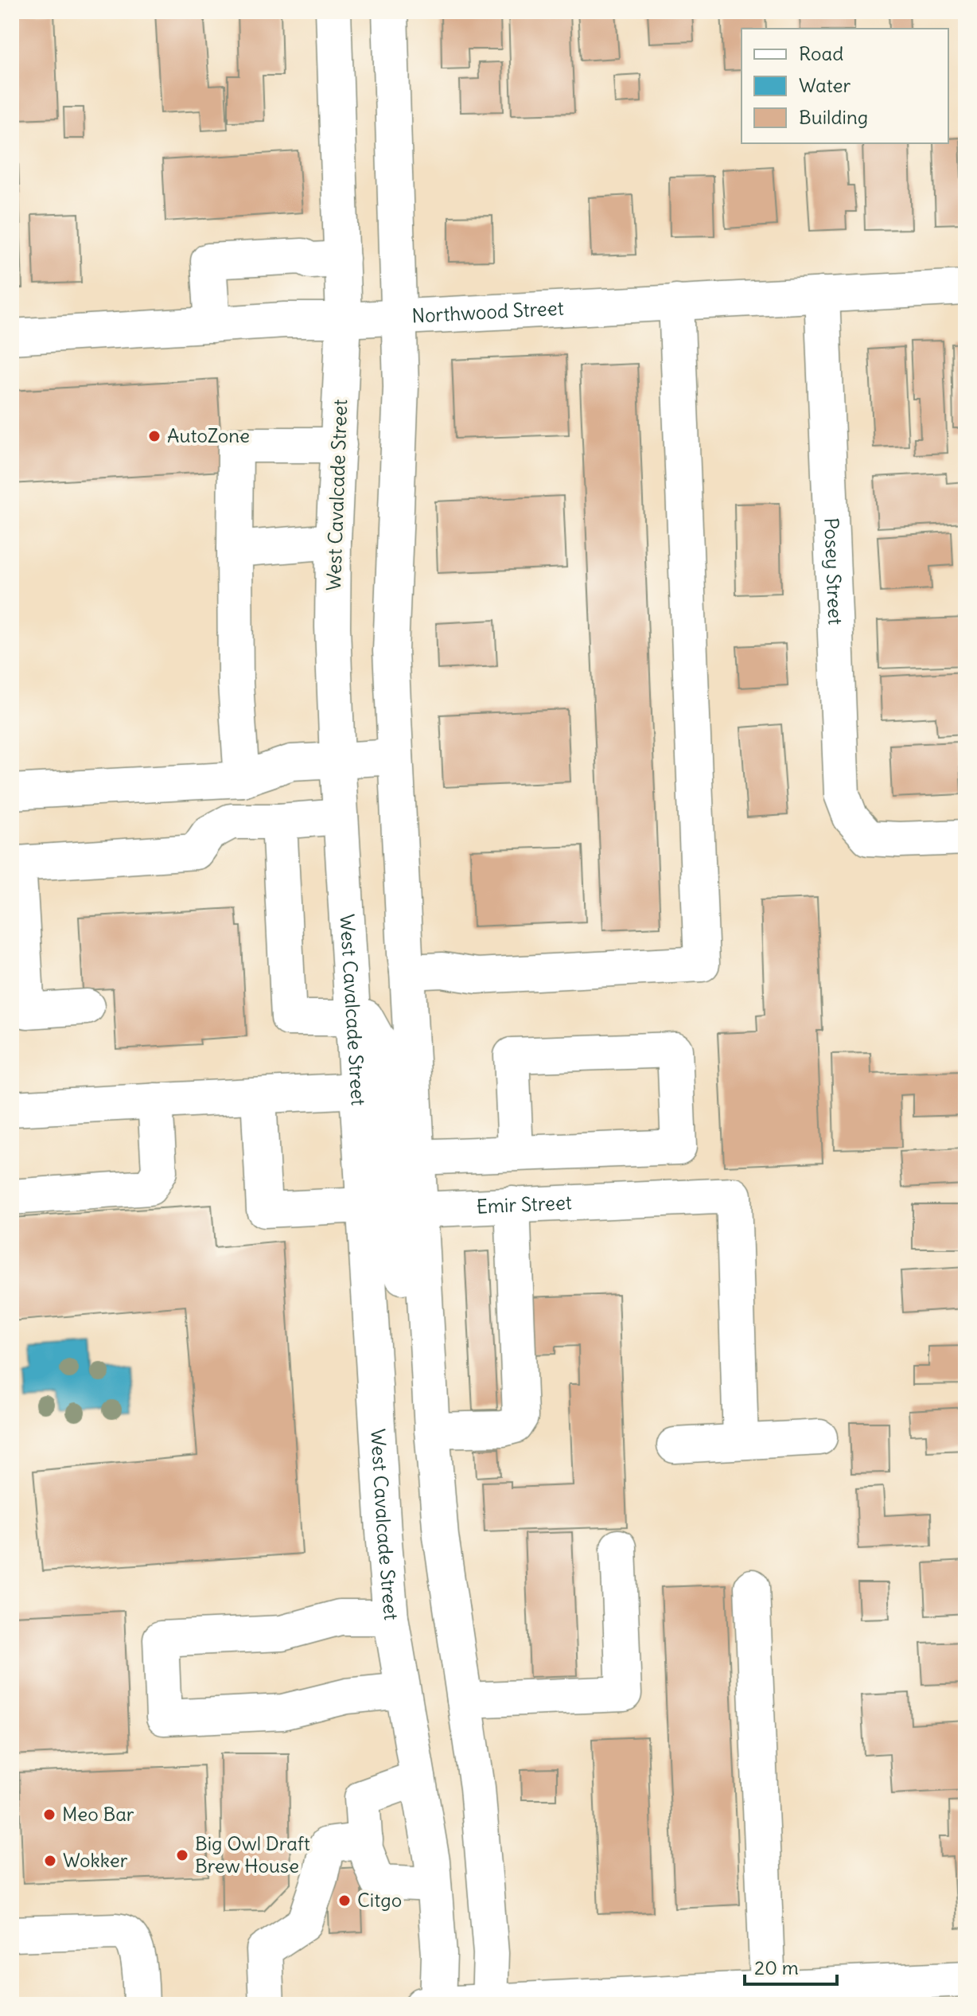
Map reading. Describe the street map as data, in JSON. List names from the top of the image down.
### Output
{
  "streets": {
    "main road": [
      "Northwood Street",
      "West Cavalcade Street",
      "Posey Street",
      "Emir Street"
    ]
  },
  "crossings": [
    ["Northwood Street", "West Cavalcade Street"],
    ["Northwood Street", "Posey Street"]
  ],
  "places": [
    "AutoZone",
    "Meo Bar",
    "Big Owl Draft Brew House",
    "Wokker",
    "Citgo"
  ],
  "legend": ["Road", "Water", "Building"],
  "scale_bar": "20 m"
}
